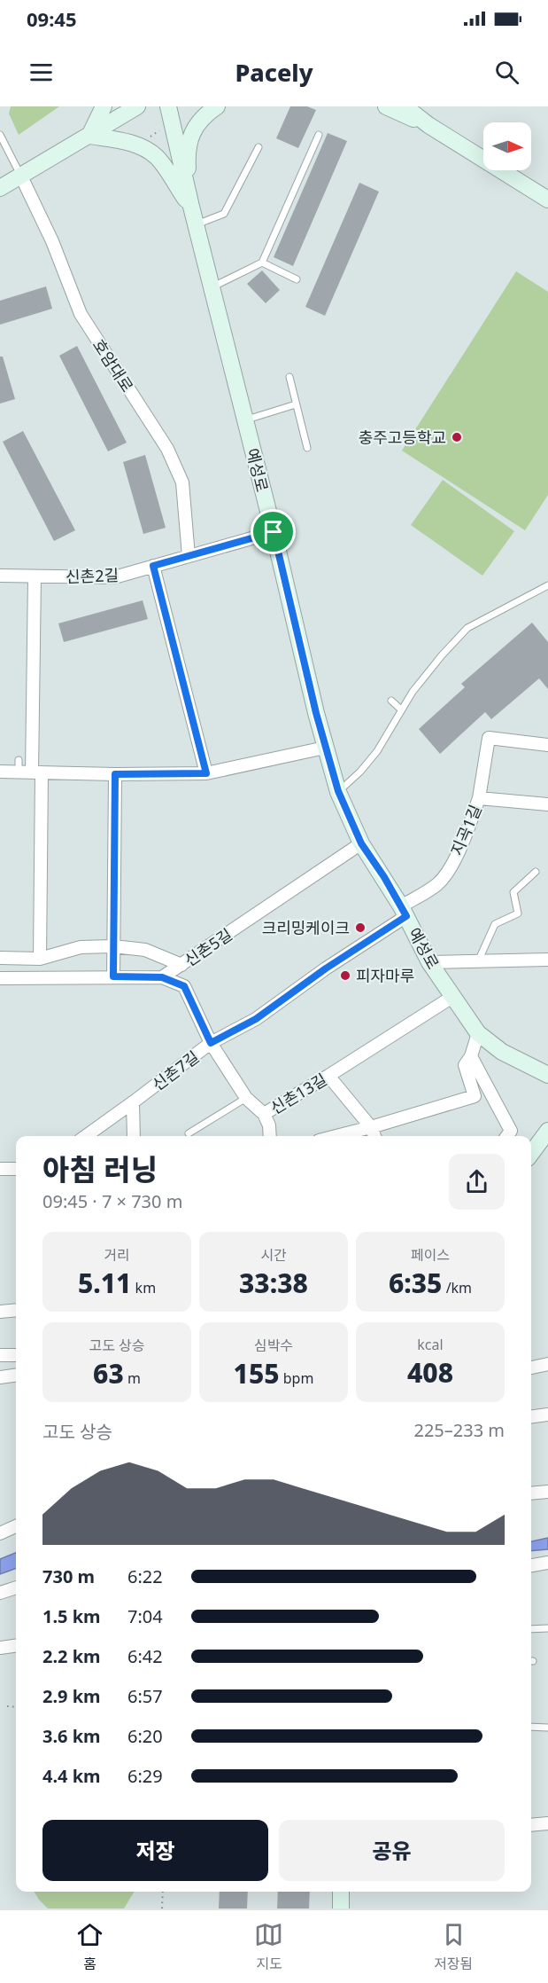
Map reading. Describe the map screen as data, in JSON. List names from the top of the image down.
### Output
{
  "streets": {
    "main road": ["예성로"],
    "street": [
      "호암대로",
      "신촌2길",
      "지곡1길",
      "신촌5길",
      "신촌7길",
      "신촌13길"
    ]
  },
  "crossings": [
    ["호암대로", "신촌2길"],
    ["예성로", "신촌2길"],
    ["예성로", "지곡1길"],
    ["예성로", "신촌5길"],
    ["예성로", "신촌7길"],
    ["예성로", "신촌13길"],
    ["지곡1길", "신촌7길"],
    ["신촌5길", "신촌13길"],
    ["신촌7길", "신촌13길"]
  ],
  "places": ["충주고등학교", "크리밍케이크", "피자마루"],
  "north": "right",
  "page": {
    "status": "09:45",
    "header": "Pacely",
    "heading": ["아침 러닝", "09:45 · 7 × 730 m"],
    "stats": [
      ["거리", "5.11 km"],
      ["시간", "33:38"],
      ["페이스", "6:35 /km"],
      ["고도 상승", "63 m"],
      ["심박수", "155 bpm"],
      ["kcal", "408"]
    ],
    "chart": ["고도 상승", "225–233 m"],
    "list": [
      {
        "name": "730 m",
        "note": "6:22"
      },
      {
        "name": "1.5 km",
        "note": "7:04"
      },
      {
        "name": "2.2 km",
        "note": "6:42"
      },
      {
        "name": "2.9 km",
        "note": "6:57"
      },
      {
        "name": "3.6 km",
        "note": "6:20"
      },
      {
        "name": "4.4 km",
        "note": "6:29"
      }
    ],
    "buttons": ["저장", "공유"],
    "tabs": ["홈", "지도", "저장됨"]
  }
}
